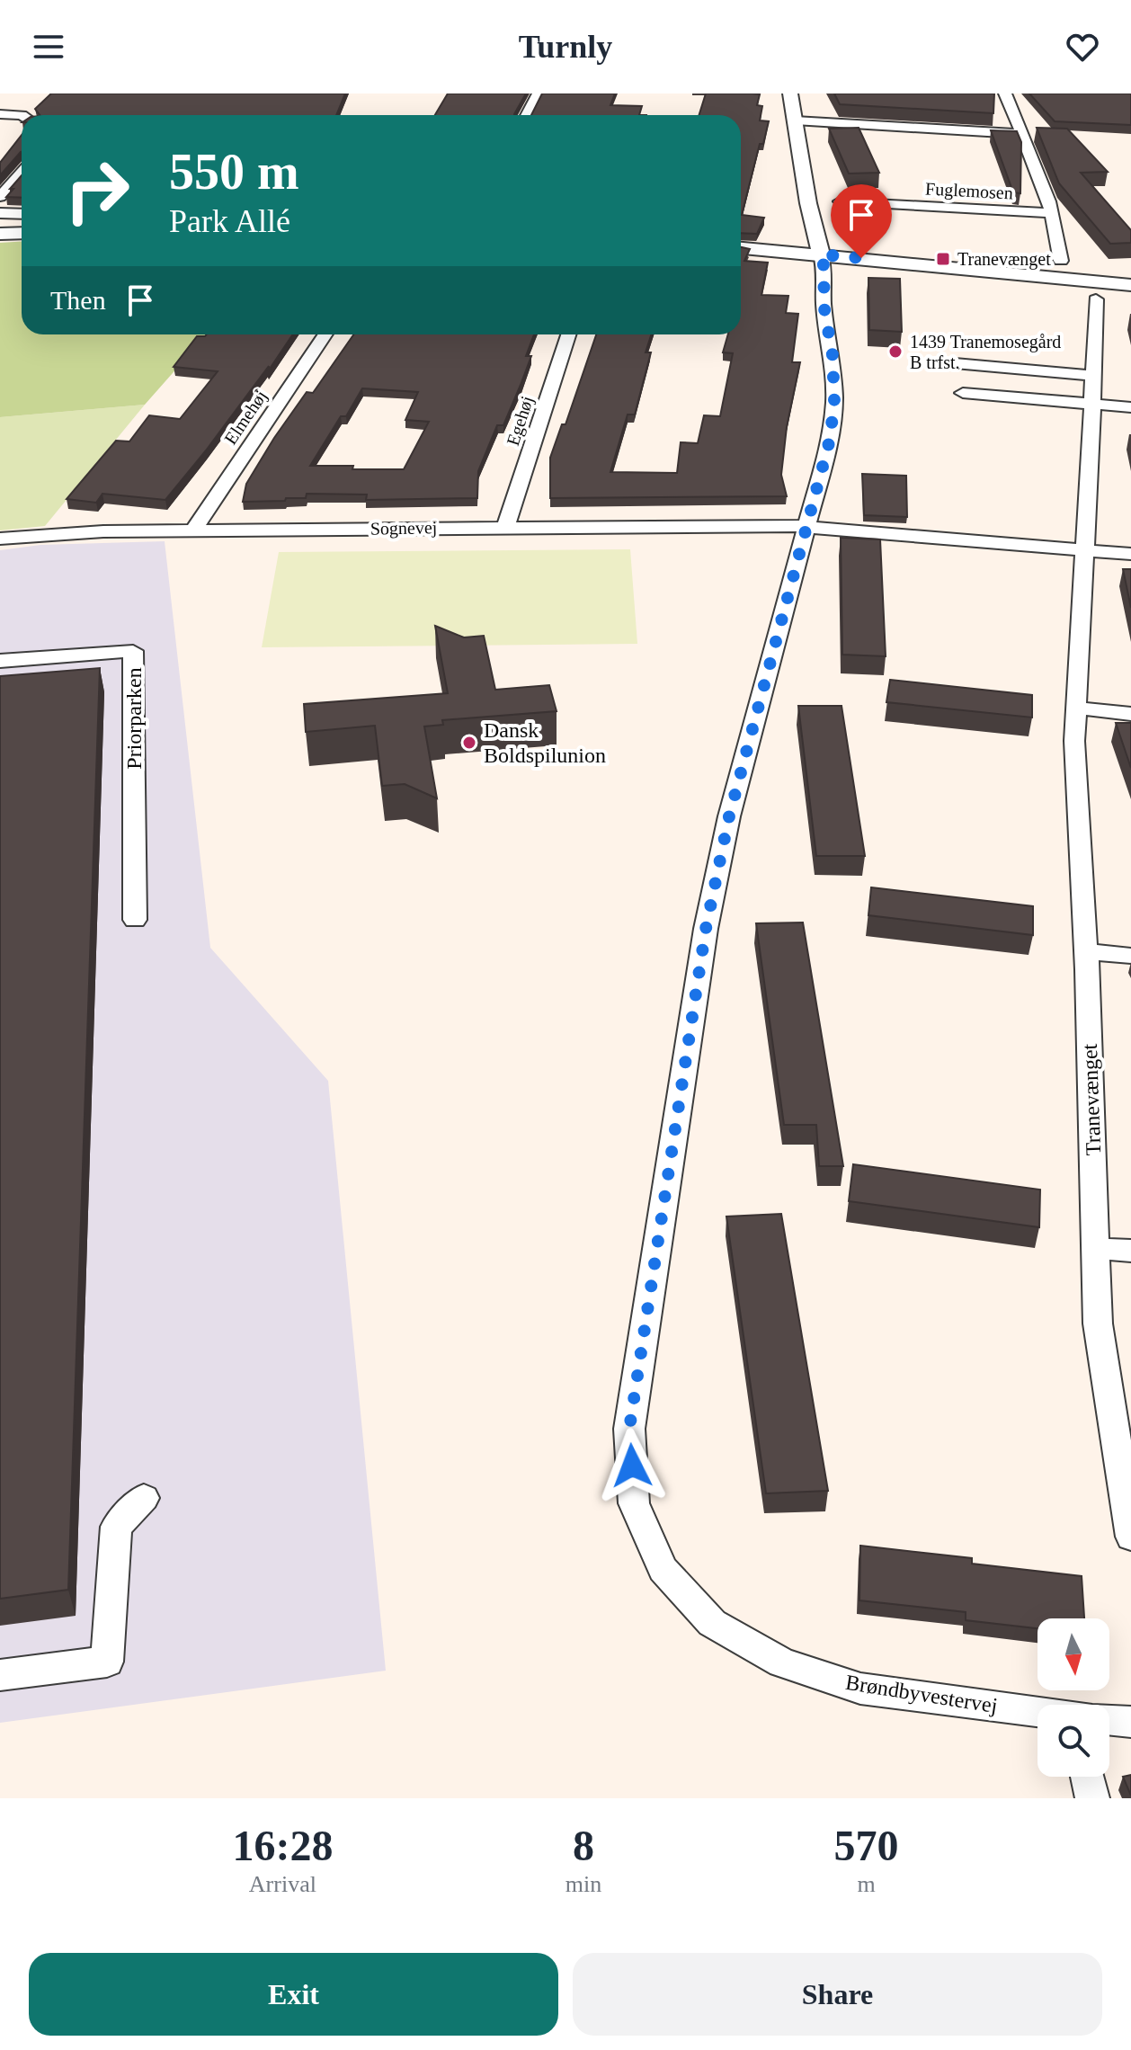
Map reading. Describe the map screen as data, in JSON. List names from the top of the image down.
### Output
{
  "streets": {
    "street": [
      "Fuglemosen",
      "Elmehøj",
      "Egehøj",
      "Sognevej",
      "Priorparken",
      "Tranevænget",
      "Brøndbyvestervej"
    ]
  },
  "crossings": [
    ["Elmehøj", "Sognevej"],
    ["Egehøj", "Sognevej"],
    ["Sognevej", "Brøndbyvestervej"]
  ],
  "places": {
    "transit": ["Tranevænget"],
    "other": ["1439 Tranemosegård B trfst.", "Dansk Boldspilunion"]
  },
  "north": "bottom",
  "page": {
    "header": "Turnly",
    "turn": ["550 m", "Park Allé"],
    "then": "Then",
    "eta": [
      "16:28",
      "Arrival",
      "8",
      "min",
      "570",
      "m"
    ],
    "buttons": ["Exit", "Share"]
  }
}
